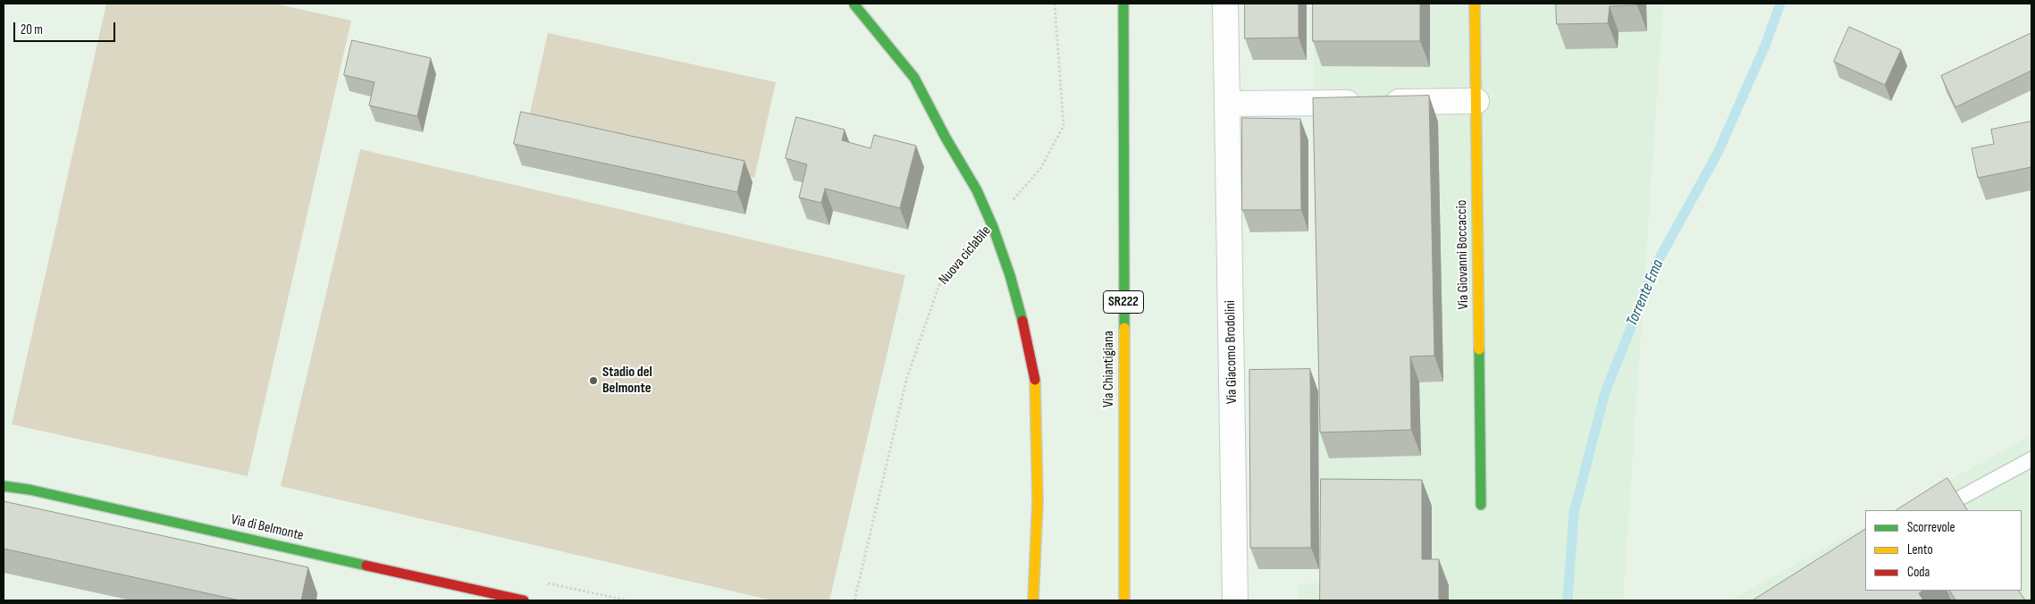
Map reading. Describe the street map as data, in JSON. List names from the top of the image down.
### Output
{
  "streets": {
    "main road": [
      "Via Giovanni Boccaccio",
      "SR222",
      "Via Chiantigiana",
      "Via di Belmonte"
    ],
    "street": ["Via Giacomo Brodolini"],
    "path": ["Nuova ciclabile"]
  },
  "water": ["Torrente Ema"],
  "places": ["Stadio del Belmonte"],
  "legend": ["Scorrevole", "Lento", "Coda"],
  "scale_bar": "20 m"
}
